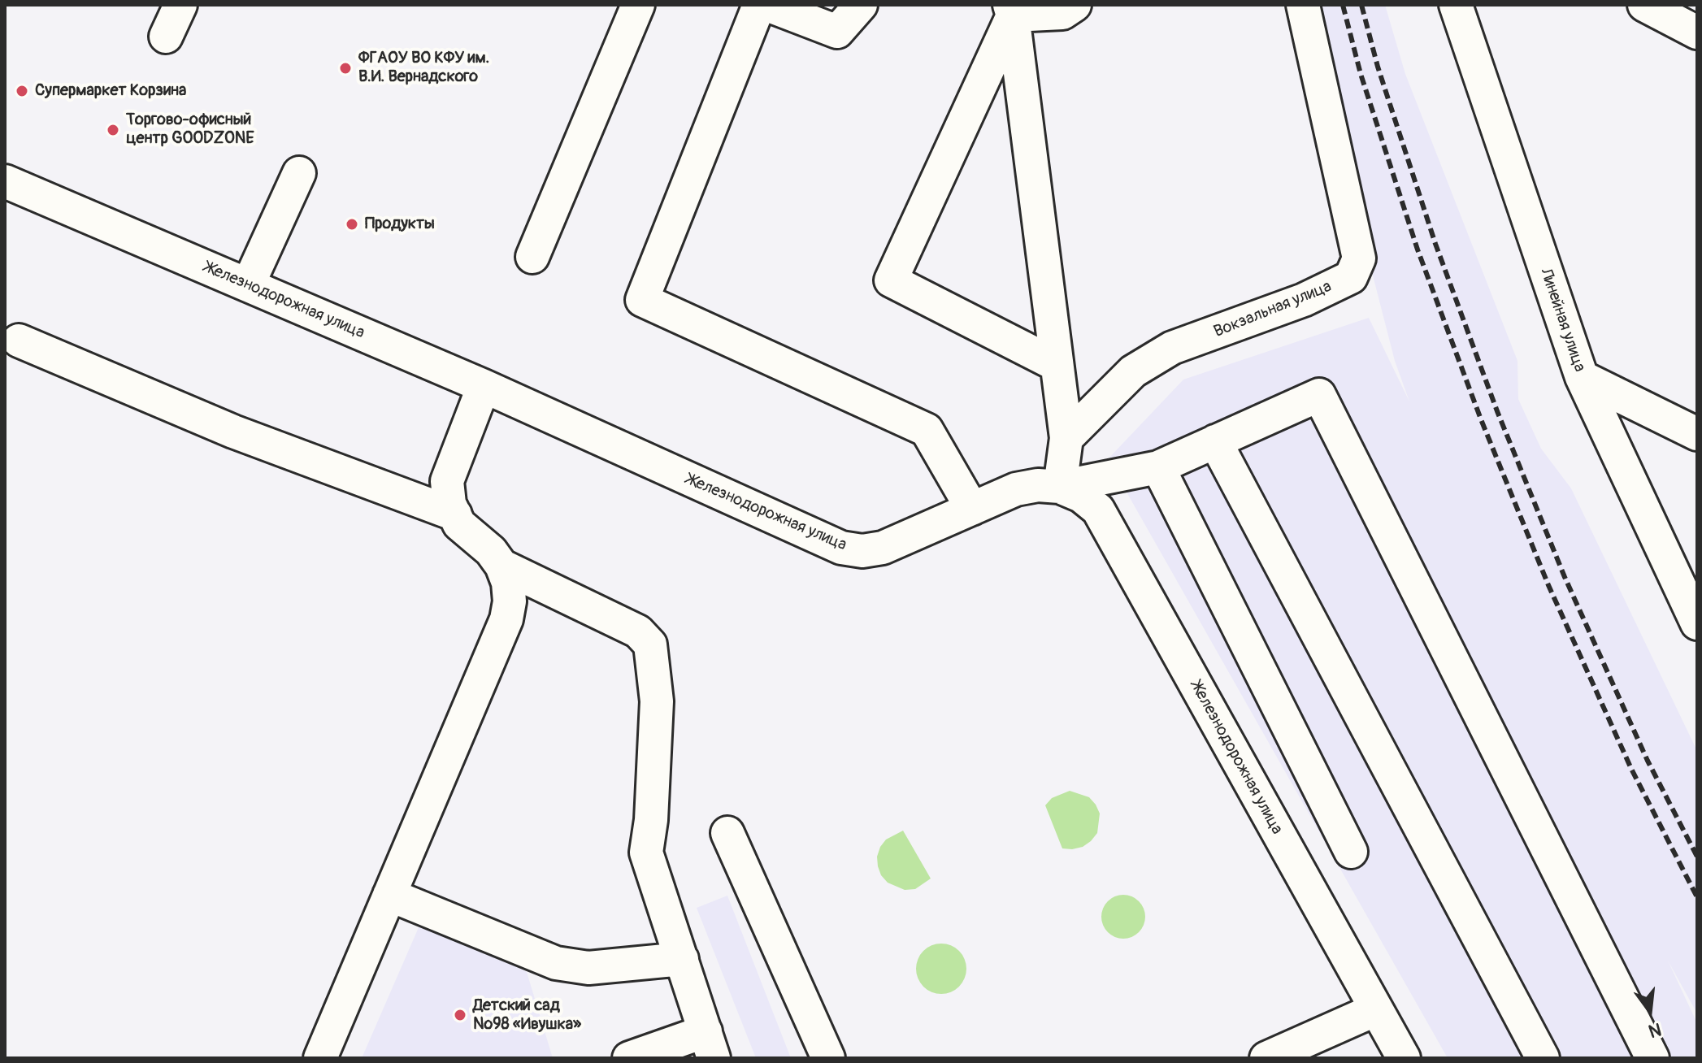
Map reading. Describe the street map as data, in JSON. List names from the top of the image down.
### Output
{
  "streets": {
    "street": ["Железнодорожная улица", "Вокзальная улица", "Линейная улица"]
  },
  "places": [
    "ФГАОУ ВО КФУ им. В.И. Вернадского",
    "Супермаркет Корзина",
    "Торгово-офисный центр GOODZONE",
    "Продукты",
    "Детский сад №98 «Ивушка»"
  ],
  "north": "bottom"
}
